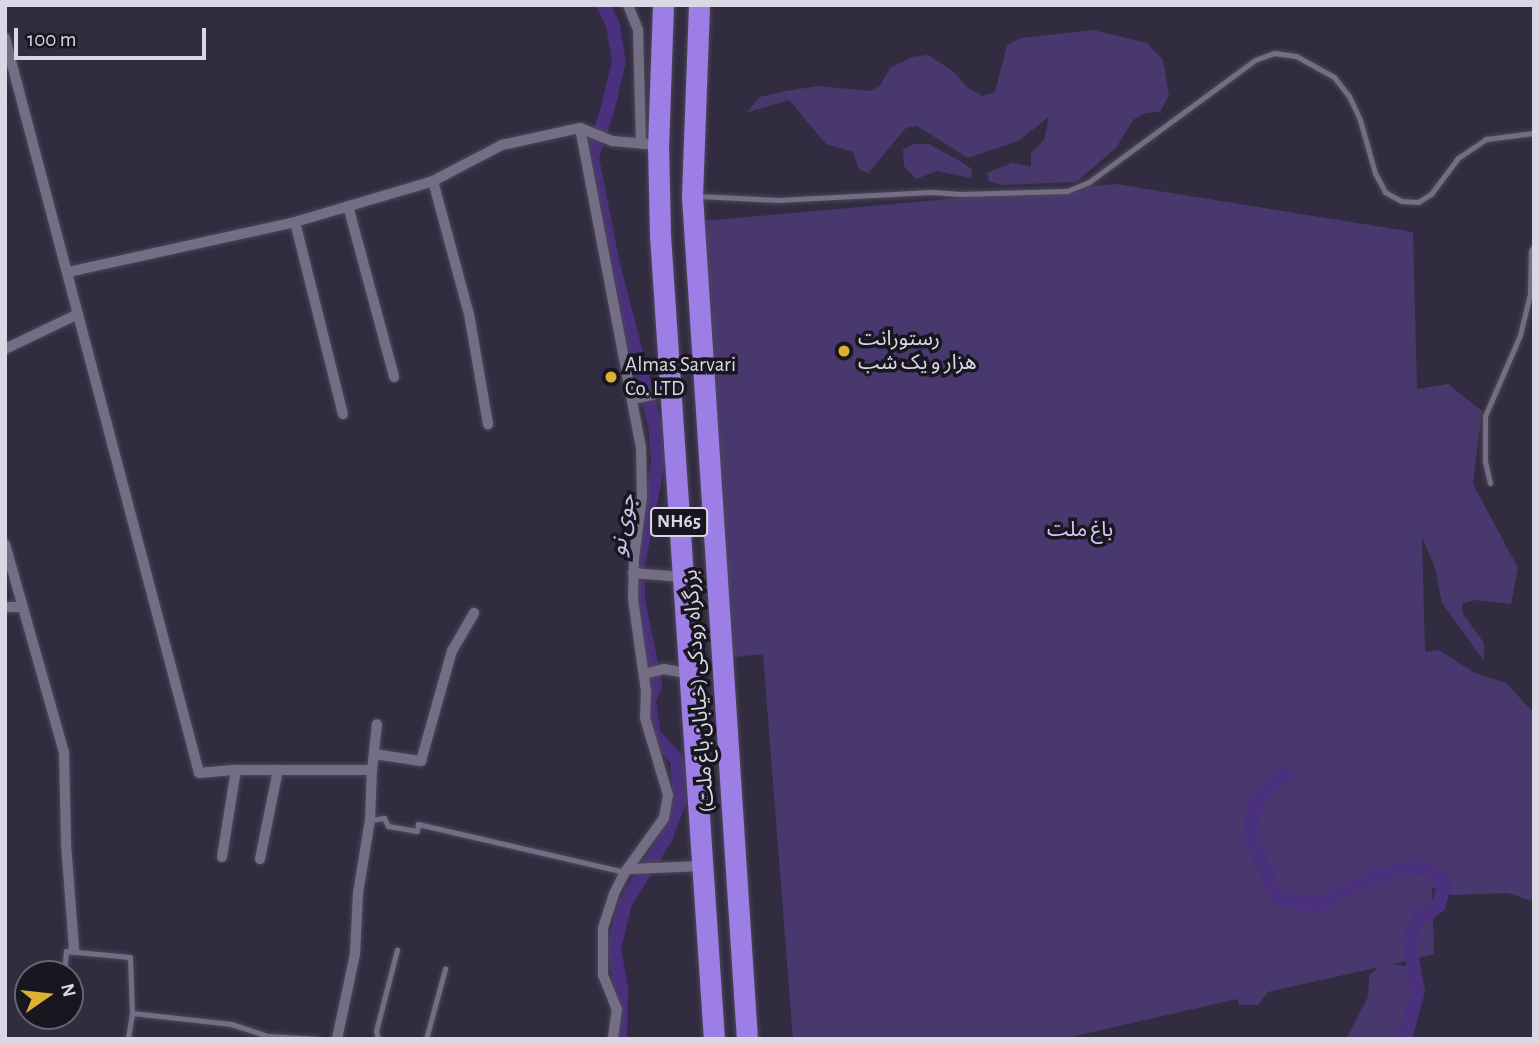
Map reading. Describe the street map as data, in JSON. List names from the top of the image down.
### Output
{
  "streets": {
    "highway": ["NH65", "بزرگراه رودکی (خیابان باغ ملت)"]
  },
  "water": ["جوی نو"],
  "parks": ["باغ ملت"],
  "places": ["رستورانت هزار و یک شب", "Almas Sarvari Co. LTD"],
  "scale_bar": "100 m",
  "north": "right"
}
